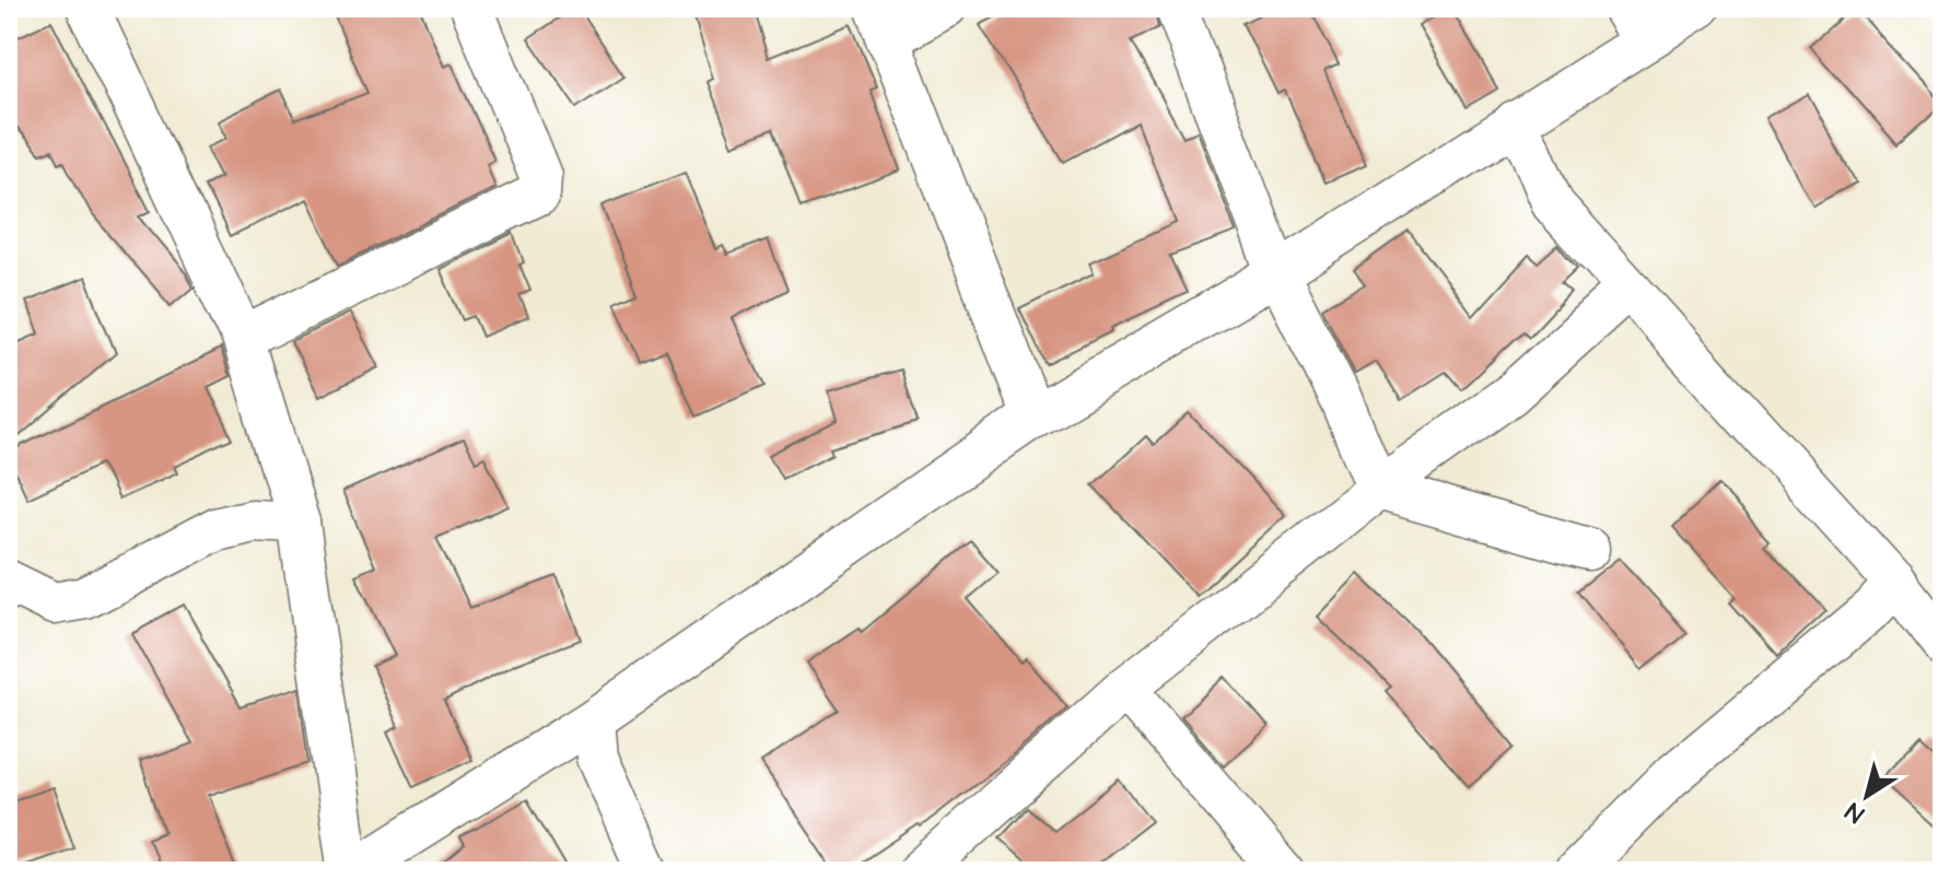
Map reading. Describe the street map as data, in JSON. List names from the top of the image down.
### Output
{
  "north": "bottom left"
}
